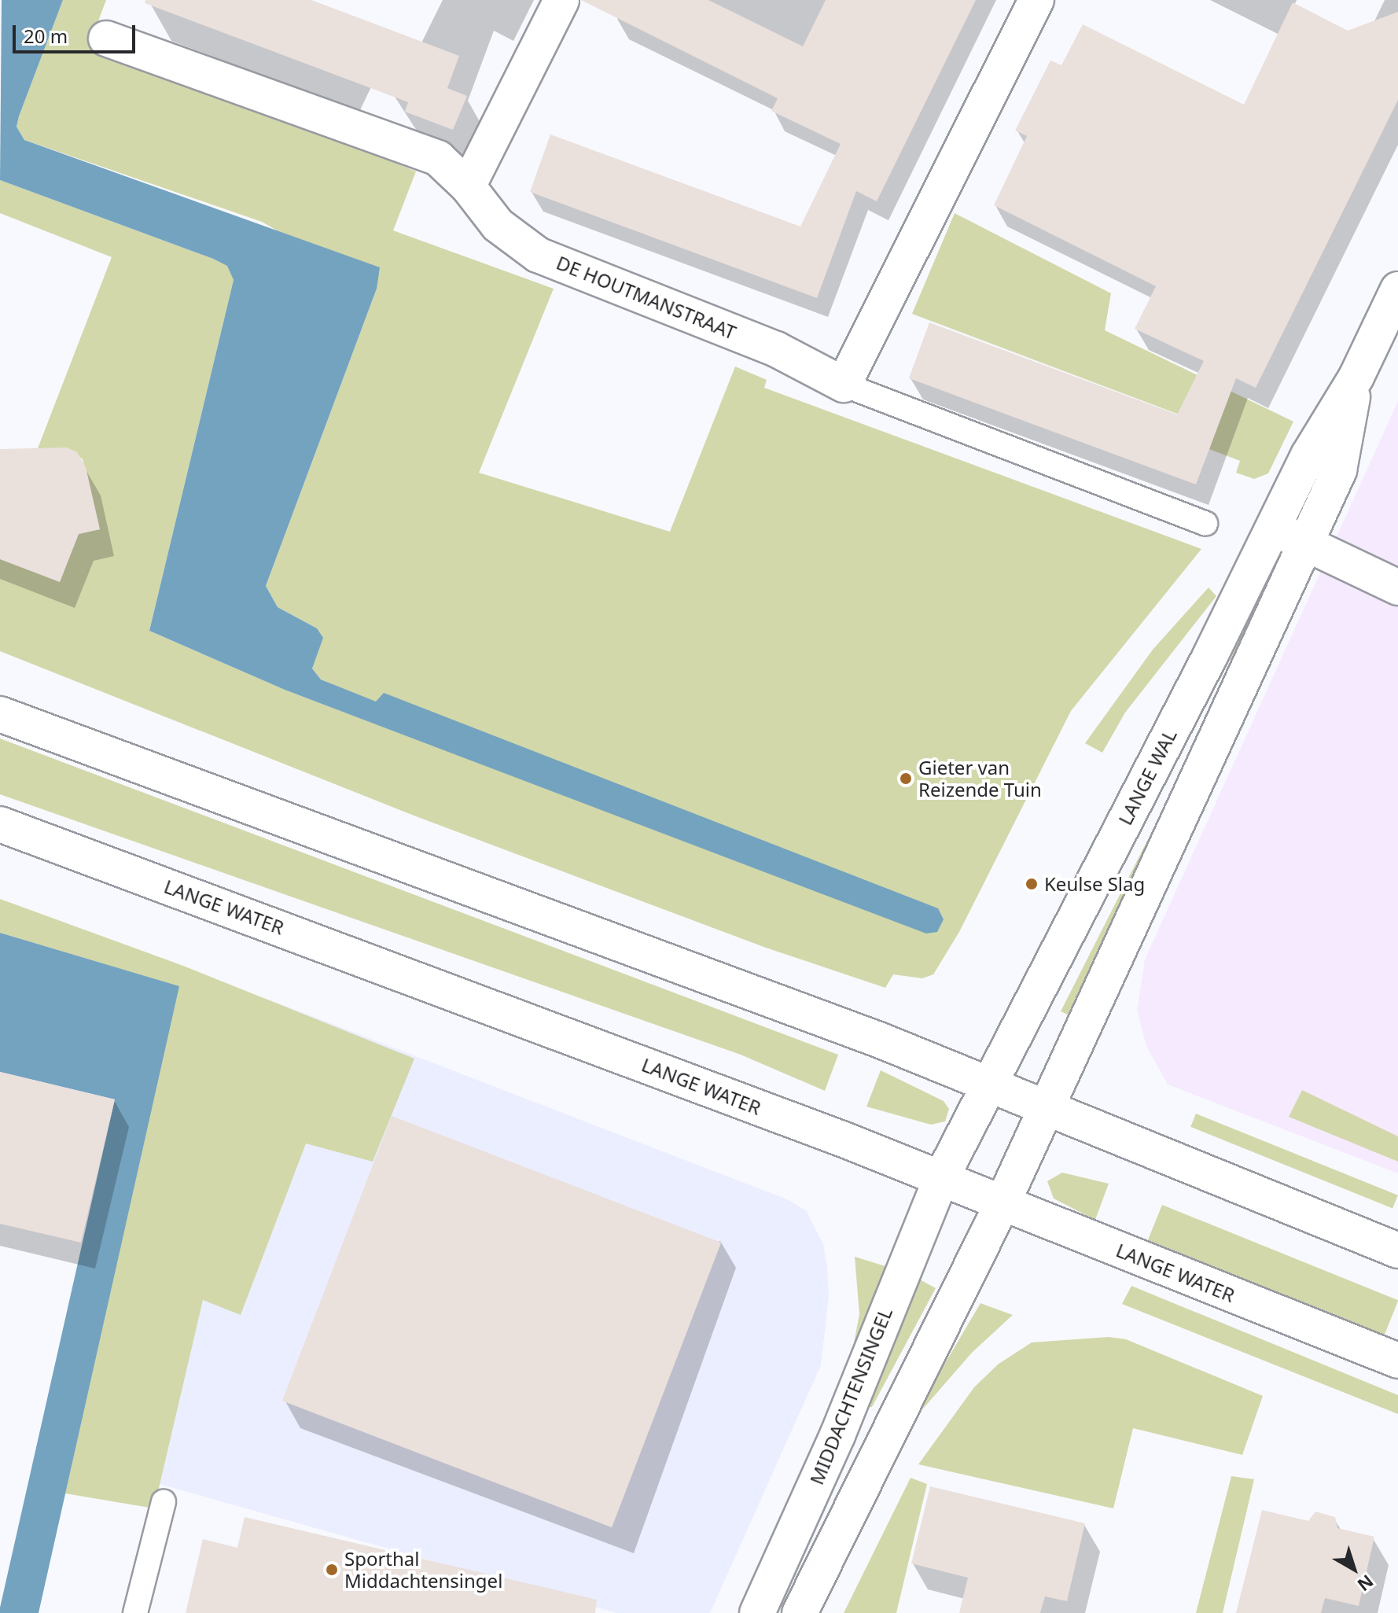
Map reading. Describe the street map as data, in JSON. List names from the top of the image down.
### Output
{
  "streets": {
    "street": [
      "DE HOUTMANSTRAAT",
      "LANGE WAL",
      "LANGE WATER",
      "MIDDACHTENSINGEL"
    ]
  },
  "crossings": [
    ["LANGE WAL", "LANGE WATER"],
    ["LANGE WAL", "MIDDACHTENSINGEL"],
    ["LANGE WATER", "MIDDACHTENSINGEL"]
  ],
  "places": ["Gieter van Reizende Tuin", "Keulse Slag", "Sporthal Middachtensingel"],
  "scale_bar": "20 m",
  "north": "bottom right"
}
